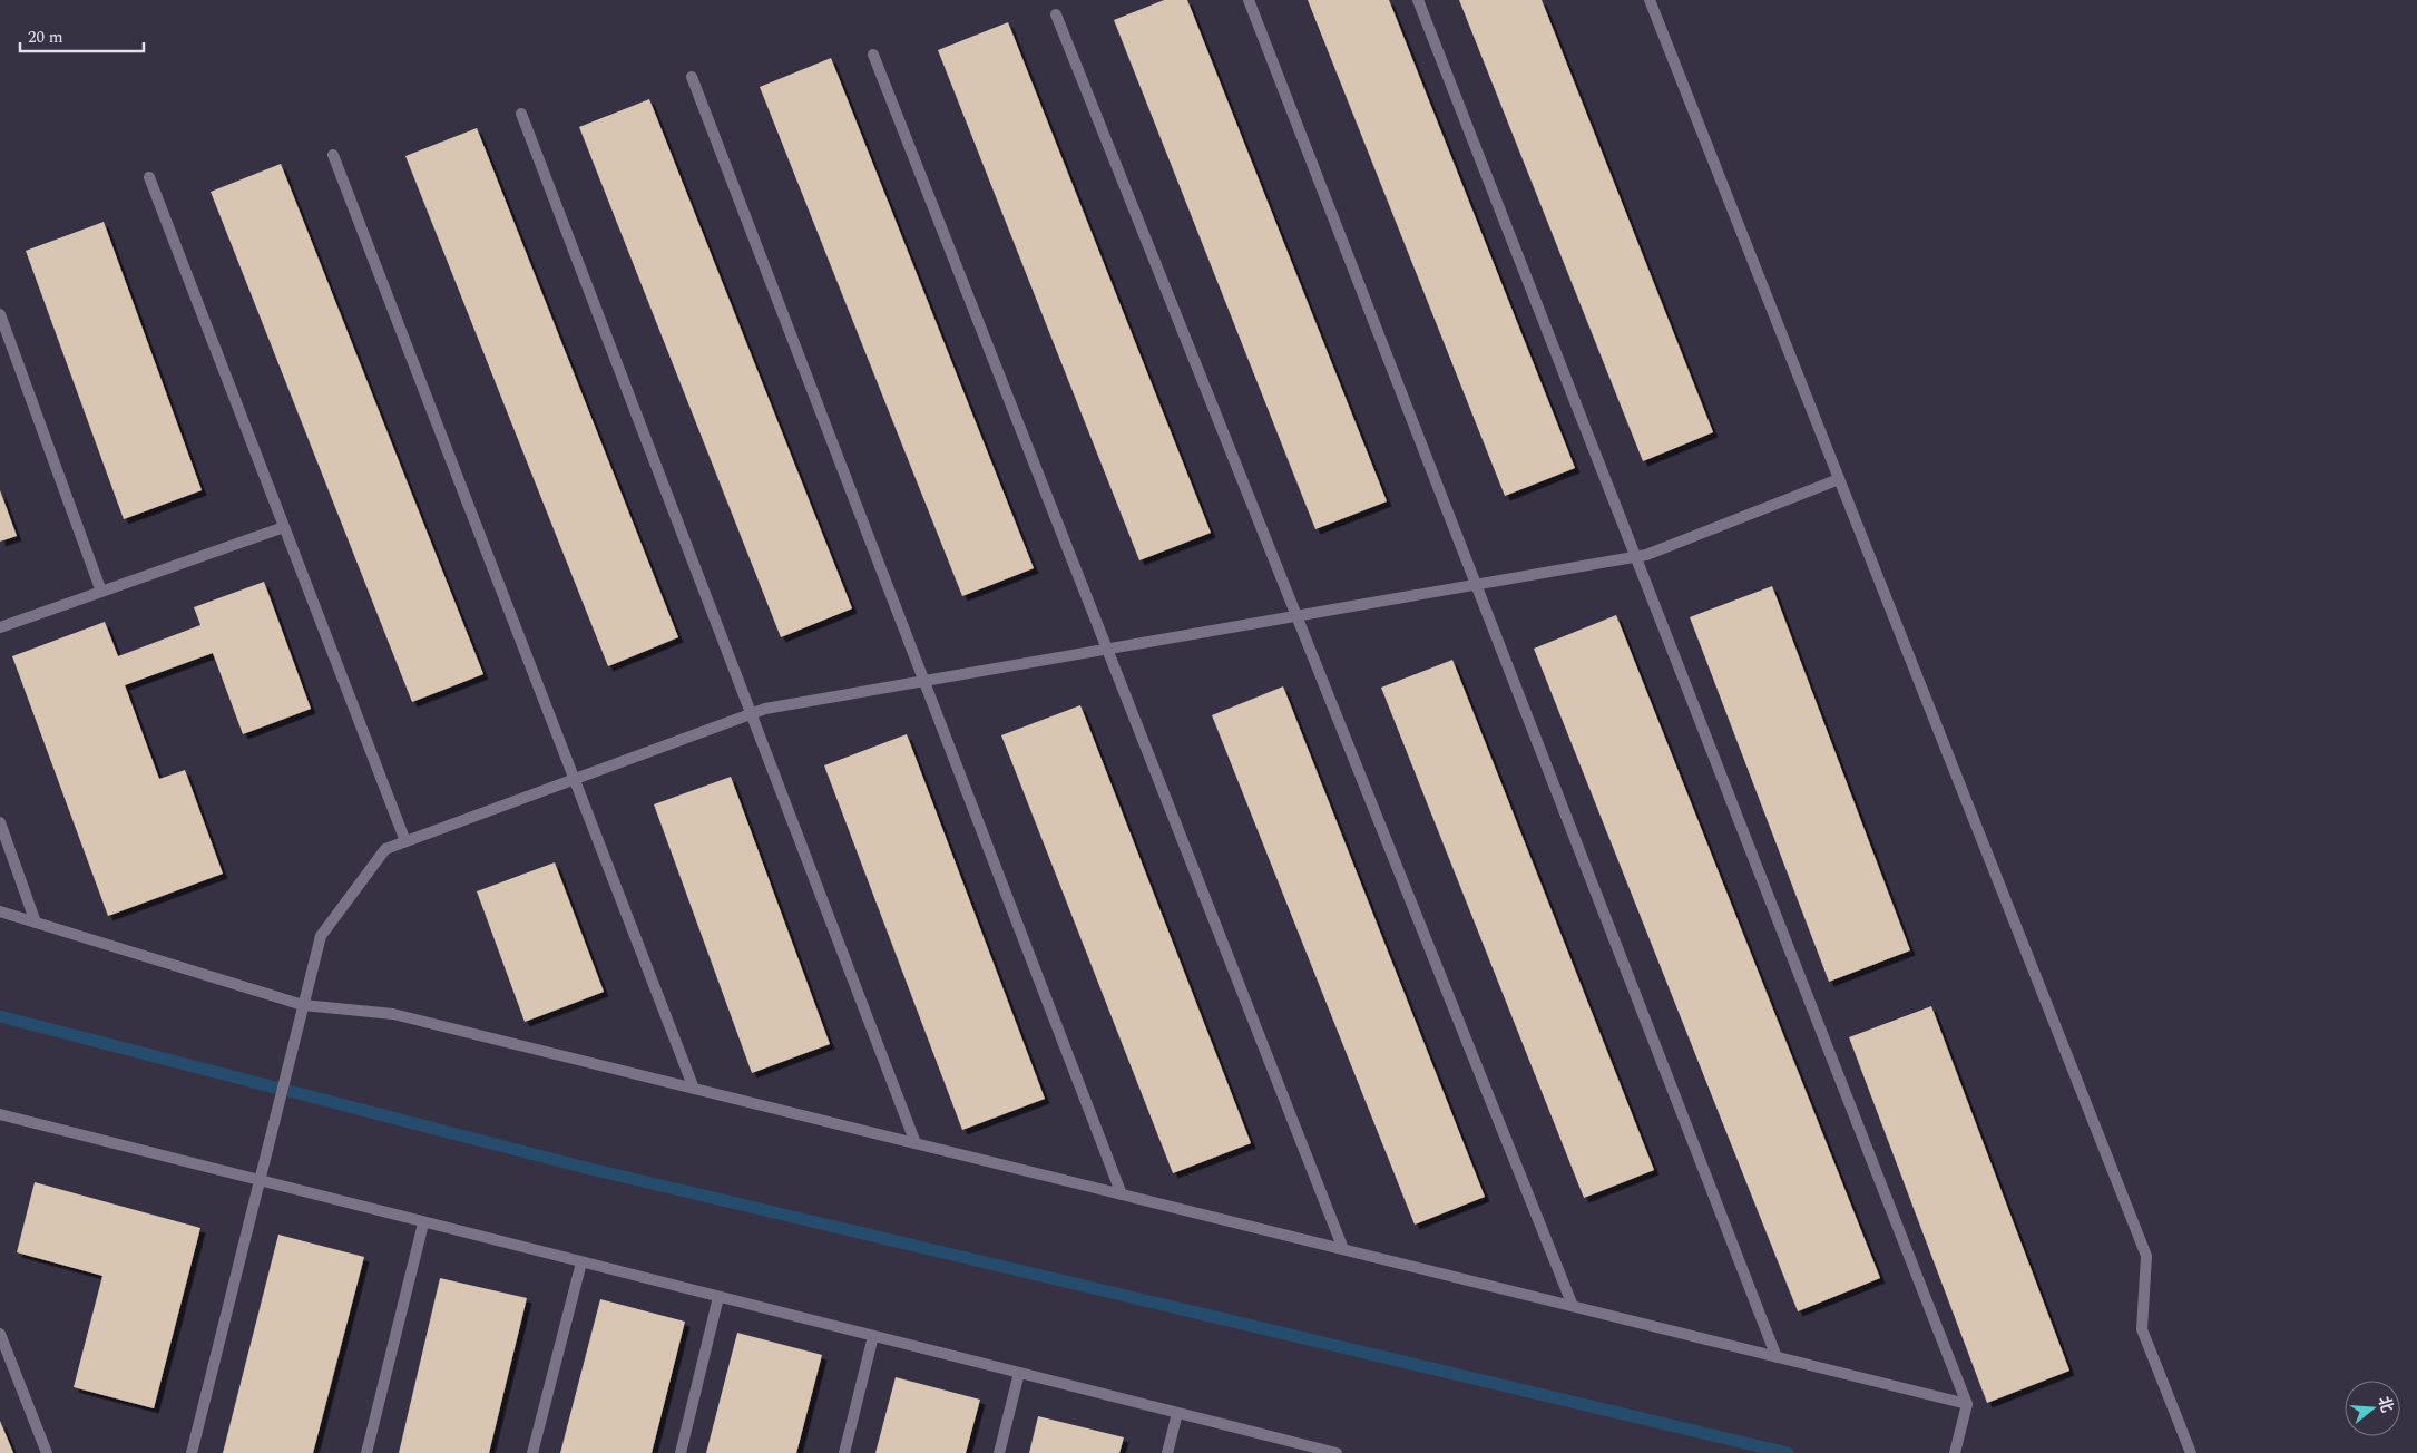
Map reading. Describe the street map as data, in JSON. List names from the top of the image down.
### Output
{
  "scale_bar": "20 m",
  "north": "right"
}
